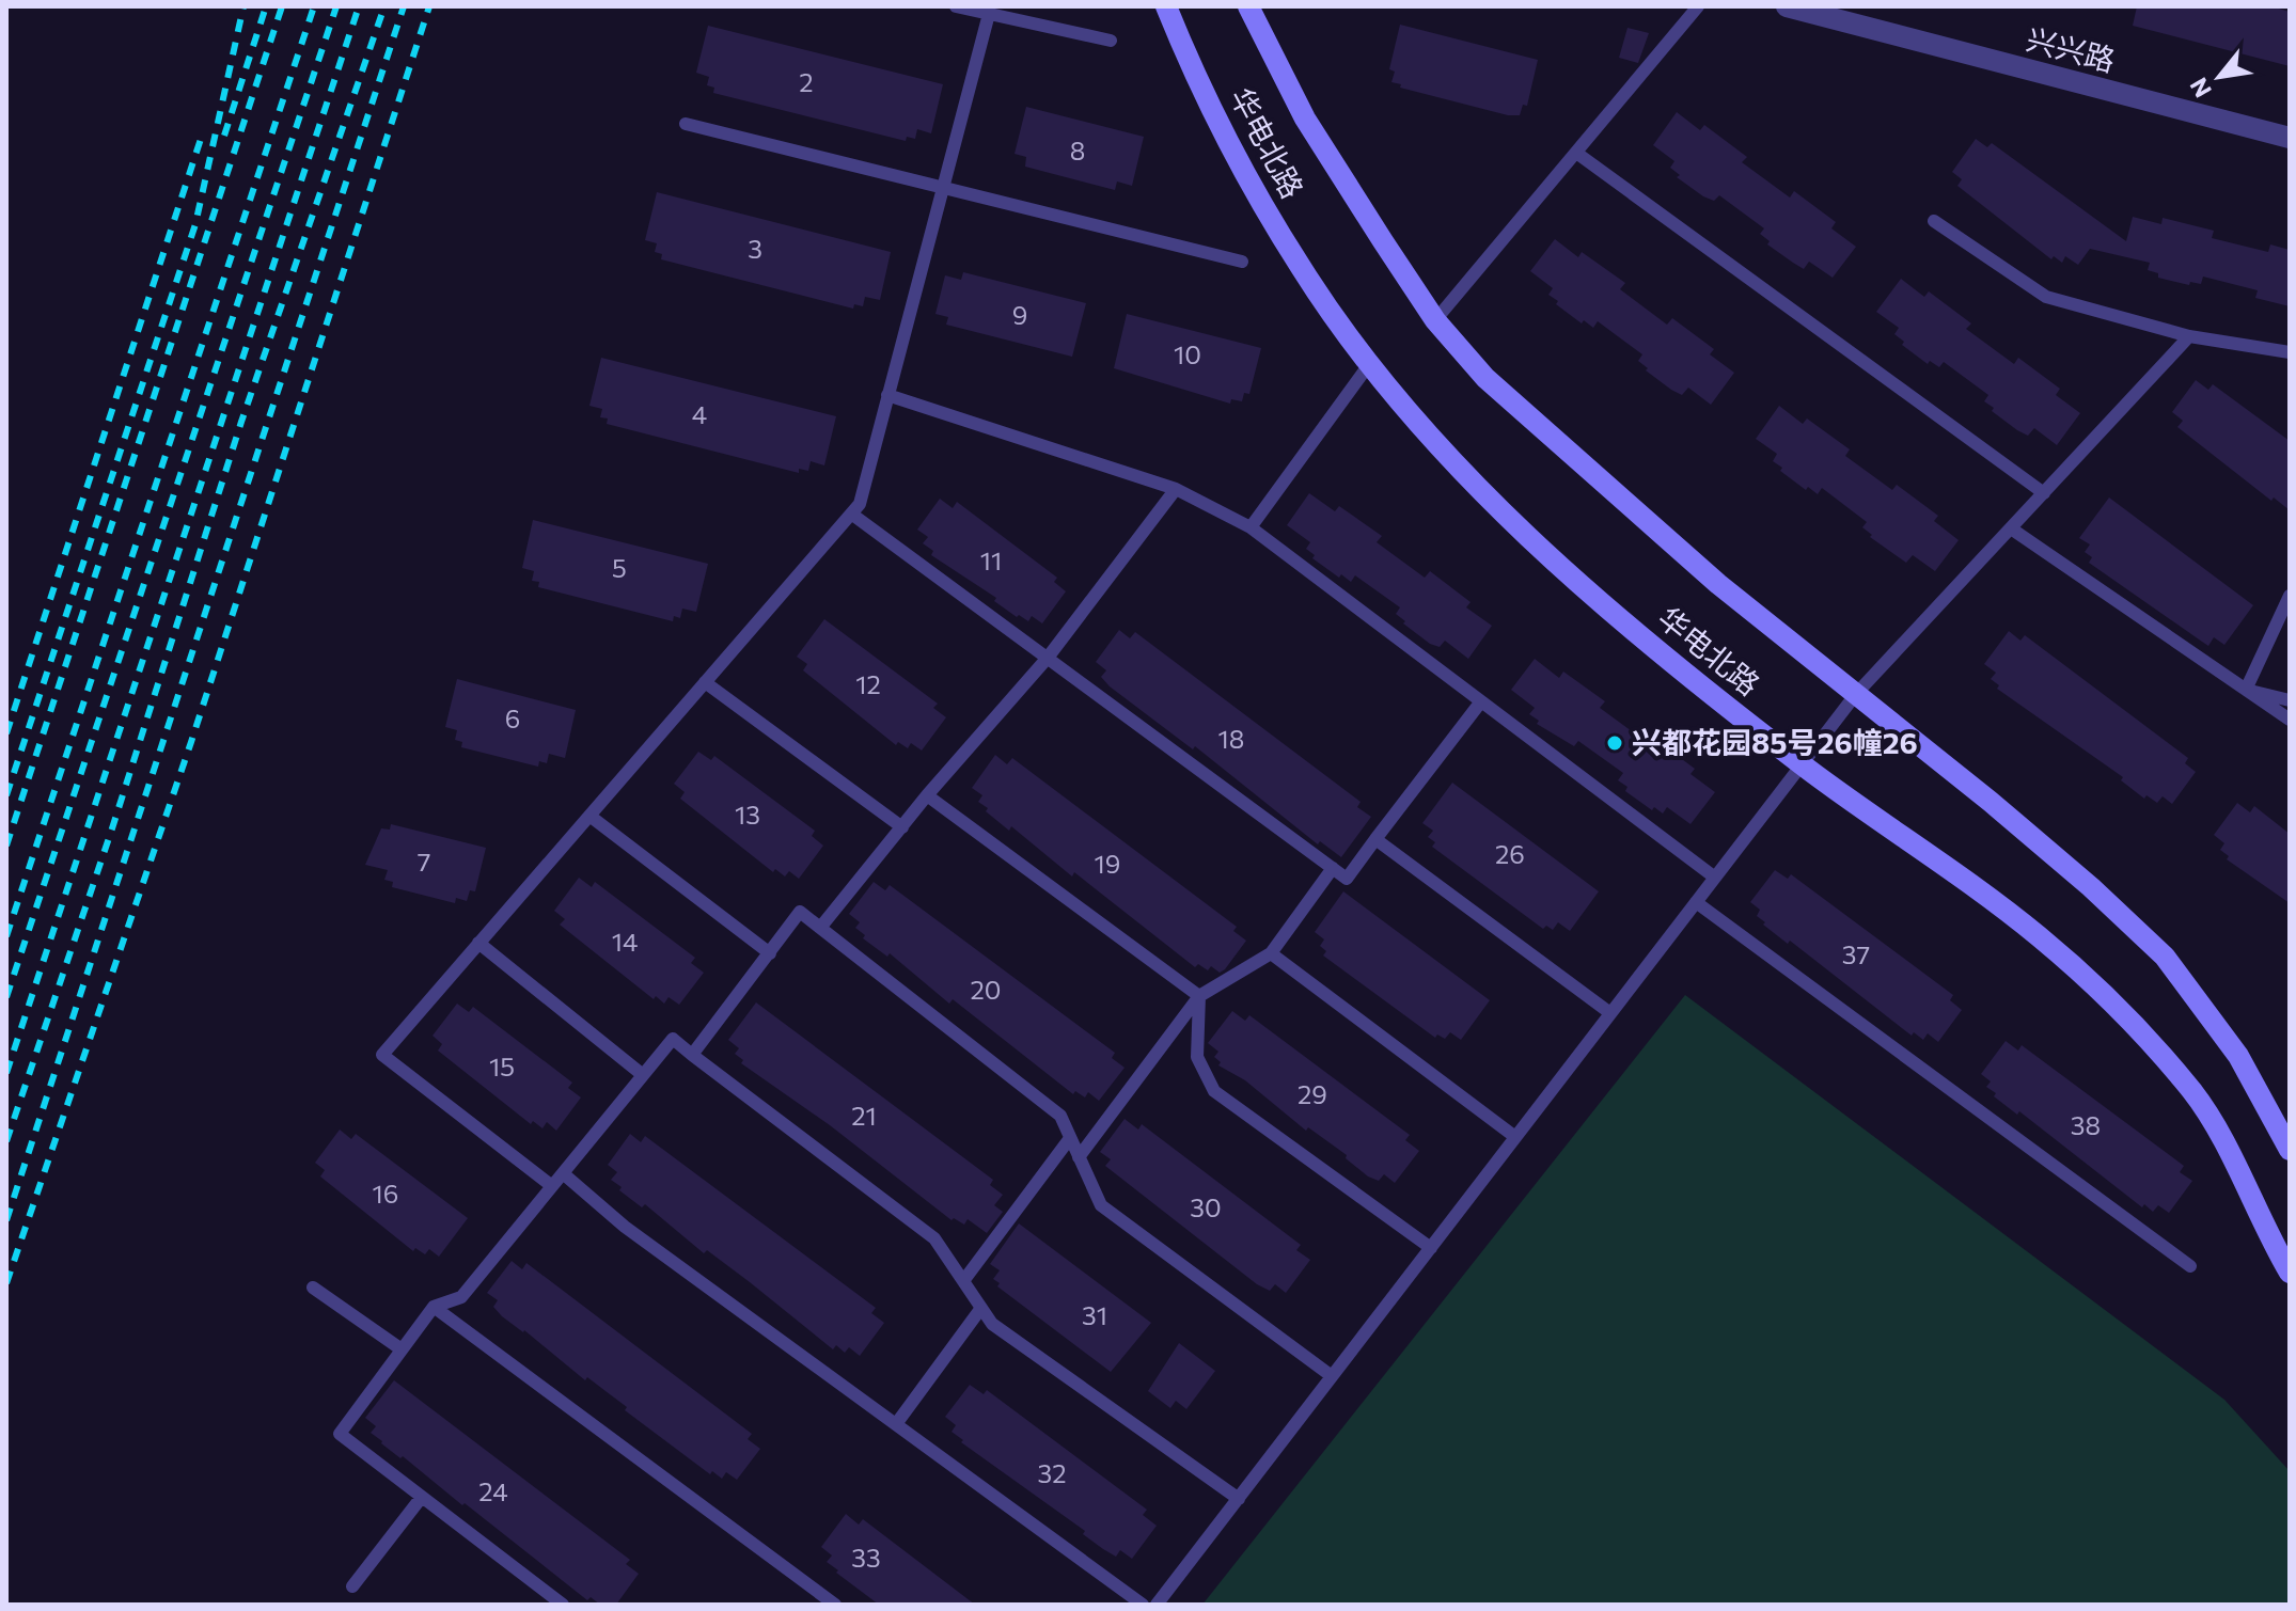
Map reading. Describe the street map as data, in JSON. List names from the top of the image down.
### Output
{
  "streets": {
    "main road": ["华电北路"],
    "street": ["兴兴路"]
  },
  "places": ["兴都花园85号26幢26"],
  "house_numbers": [
    "2",
    "8",
    "3",
    "9",
    "10",
    "4",
    "11",
    "5",
    "12",
    "6",
    "18",
    "13",
    "26",
    "7",
    "19",
    "14",
    "37",
    "20",
    "15",
    "29",
    "21",
    "38",
    "16",
    "30",
    "31",
    "32",
    "24",
    "33"
  ],
  "north": "bottom left"
}
